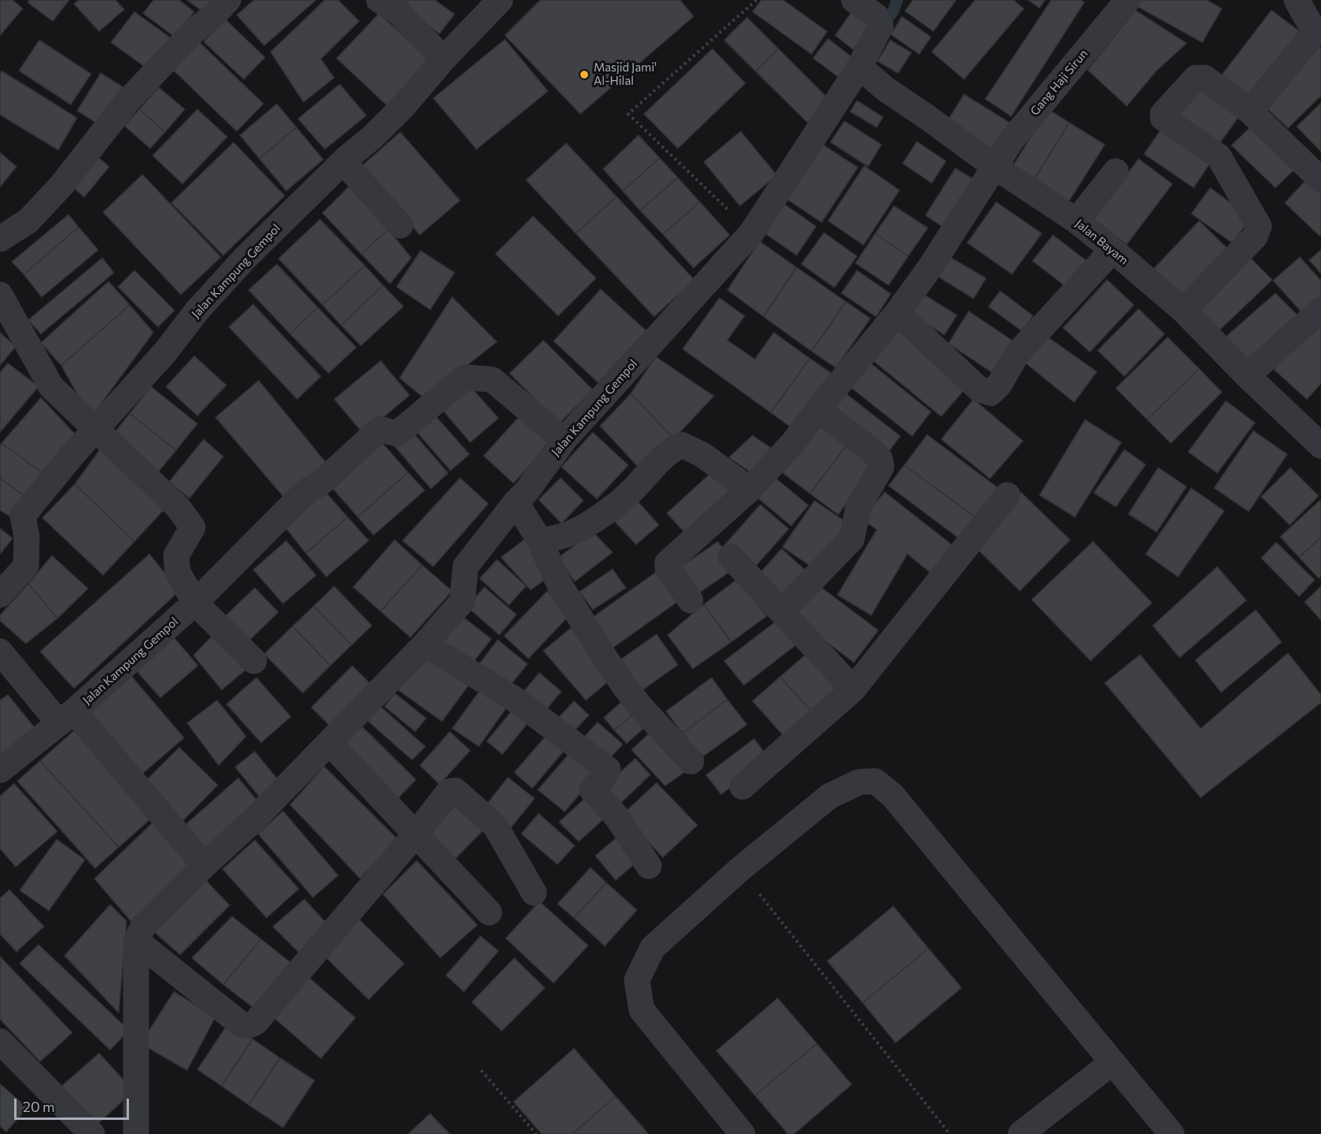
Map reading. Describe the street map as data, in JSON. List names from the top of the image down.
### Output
{
  "streets": {
    "street": ["Gang Haji Sirun", "Jalan Bayam", "Jalan Kampung Gempol"]
  },
  "crossings": [
    ["Gang Haji Sirun", "Jalan Bayam"],
    ["Jalan Bayam", "Jalan Kampung Gempol"]
  ],
  "places": ["Masjid Jami' Al-Hilal"],
  "scale_bar": "20 m"
}
